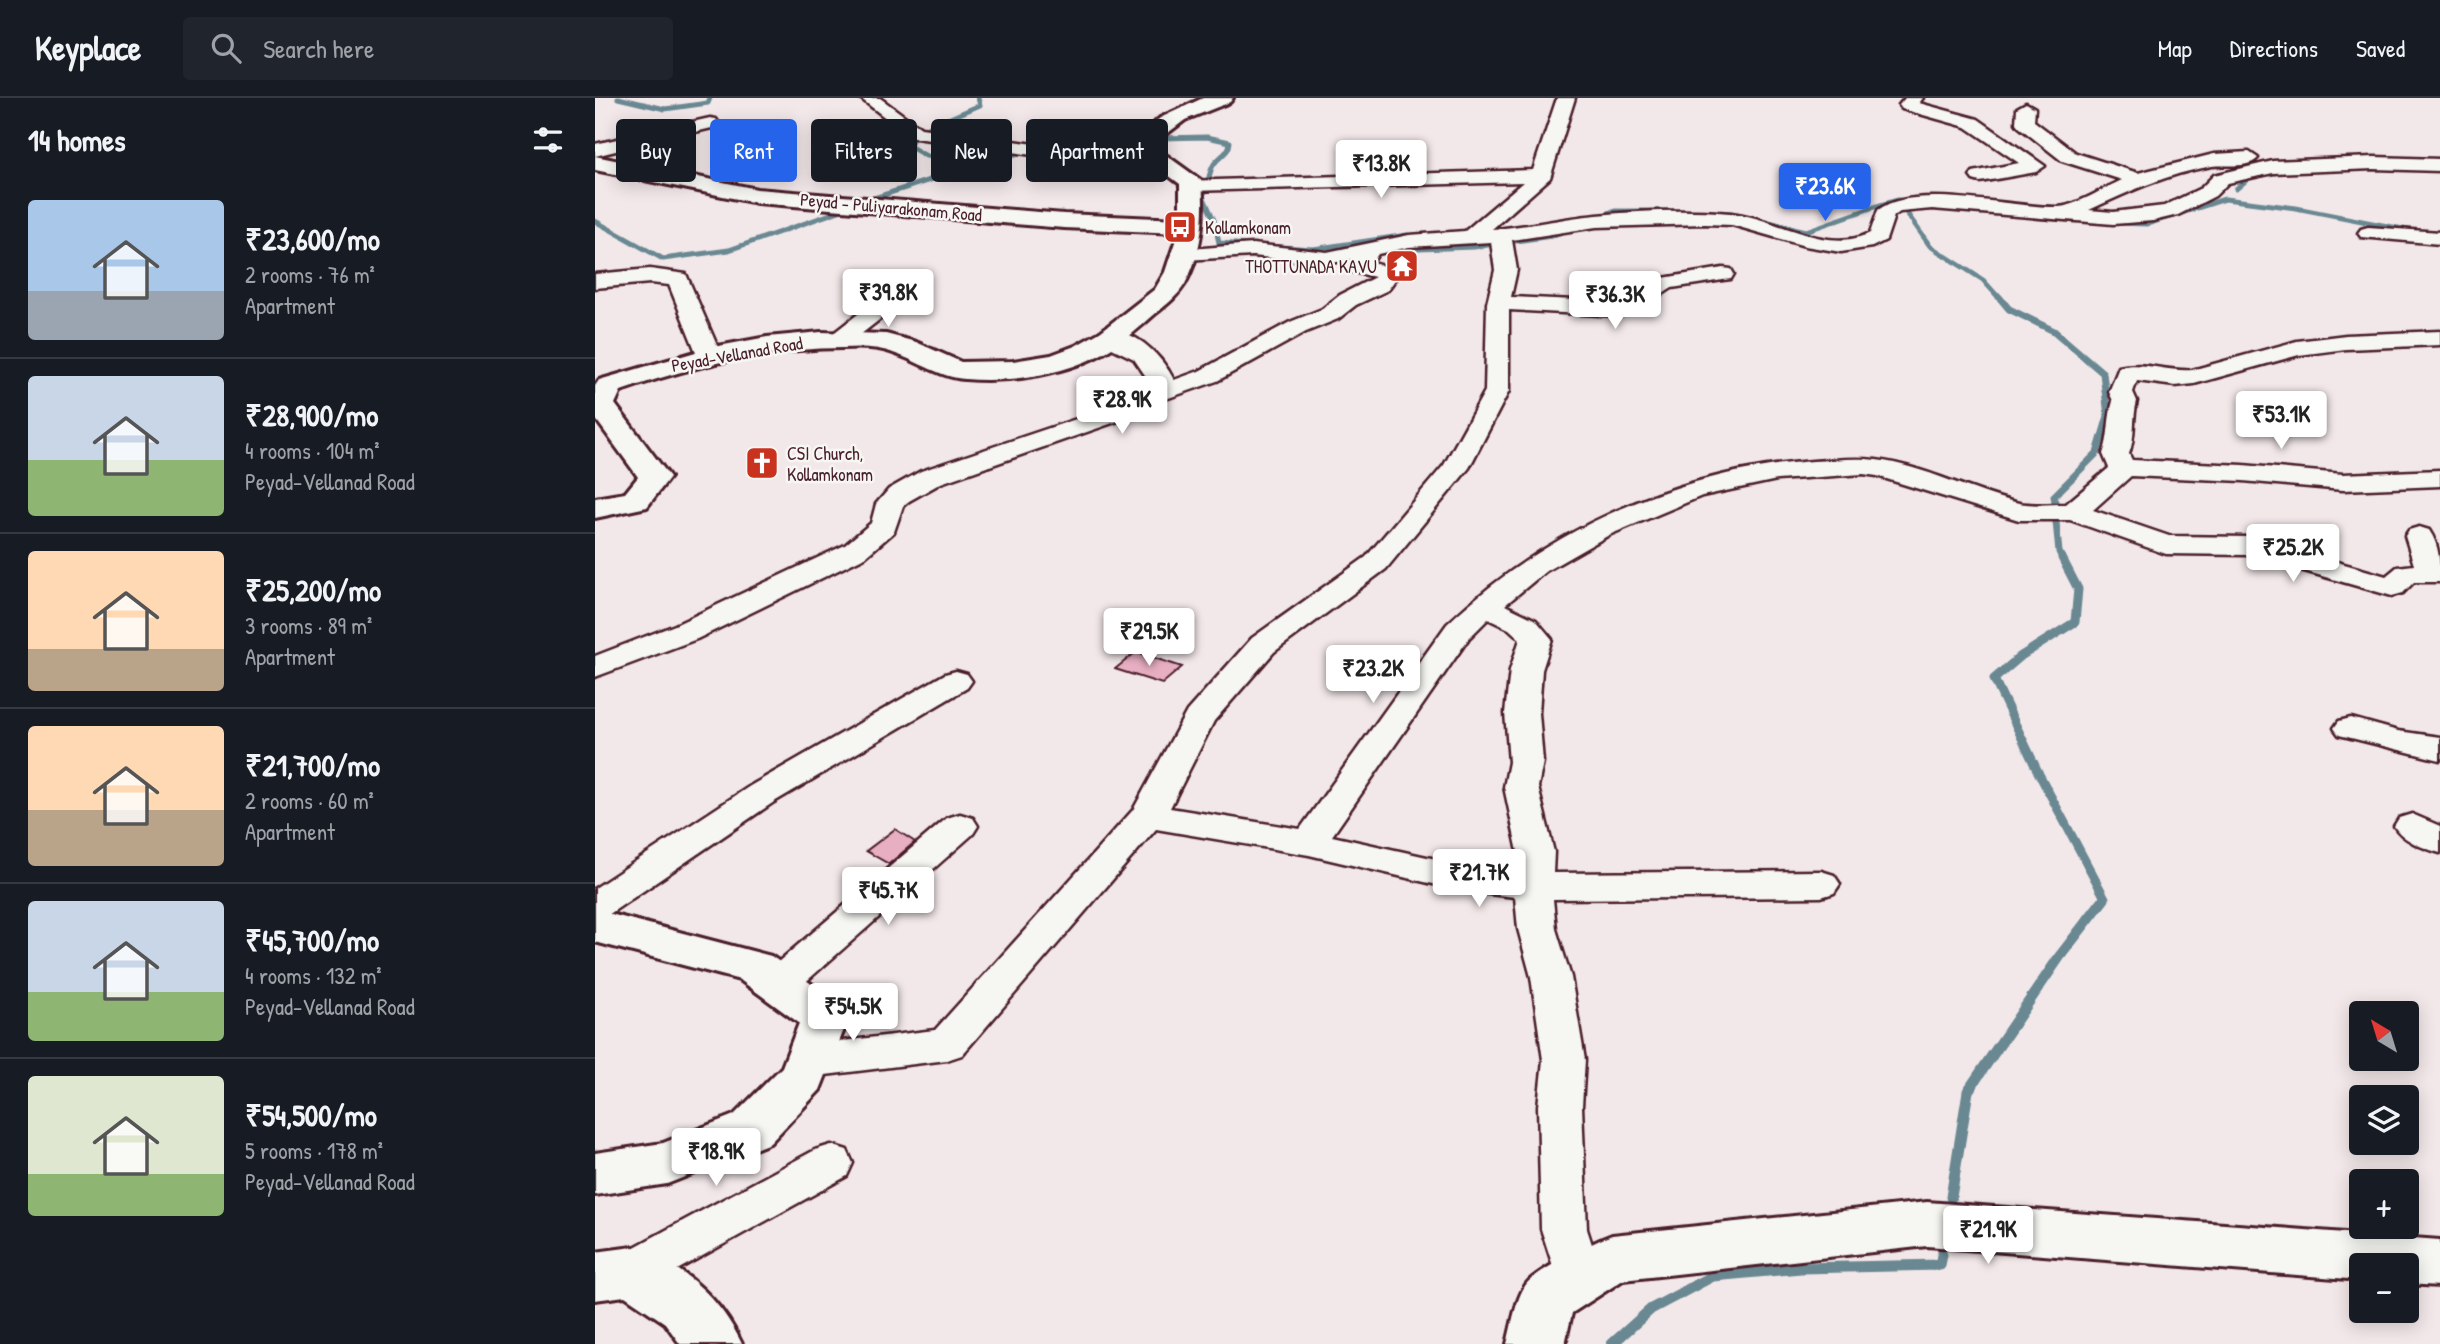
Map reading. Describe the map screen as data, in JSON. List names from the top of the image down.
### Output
{
  "streets": {
    "main road": ["Peyad - Puliyarakonam Road", "Peyad-Vellanad Road"]
  },
  "crossings": [
    ["Peyad - Puliyarakonam Road", "Peyad-Vellanad Road"]
  ],
  "places": {
    "bus stop": ["Kollamkonam"],
    "temple": ["THOTTUNADA KAVU"],
    "church": ["CSI Church, Kollamkonam"]
  },
  "north": "top left",
  "page": {
    "header": "Keyplace",
    "search": "Search here",
    "nav": ["Map", "Directions", "Saved"],
    "heading": "14 homes",
    "chip": [
      "Buy",
      "Rent",
      "Filters",
      "New",
      "Apartment"
    ],
    "price": [
      "₹13.8K",
      "₹23.6K",
      "₹39.8K",
      "₹36.3K",
      "₹28.9K",
      "₹53.1K",
      "₹25.2K",
      "₹29.5K",
      "₹23.2K",
      "₹21.7K",
      "₹45.7K",
      "₹54.5K",
      "₹18.9K",
      "₹21.9K"
    ],
    "list": [
      {
        "name": "₹23,600/mo",
        "note": "2 rooms · 76 m² · Apartment"
      },
      {
        "name": "₹28,900/mo",
        "note": "4 rooms · 104 m² · Peyad-Vellanad Road"
      },
      {
        "name": "₹25,200/mo",
        "note": "3 rooms · 89 m² · Apartment"
      },
      {
        "name": "₹21,700/mo",
        "note": "2 rooms · 60 m² · Apartment"
      },
      {
        "name": "₹45,700/mo",
        "note": "4 rooms · 132 m² · Peyad-Vellanad Road"
      },
      {
        "name": "₹54,500/mo",
        "note": "5 rooms · 178 m² · Peyad-Vellanad Road"
      }
    ],
    "map_buttons": ["+", "−"]
  }
}
